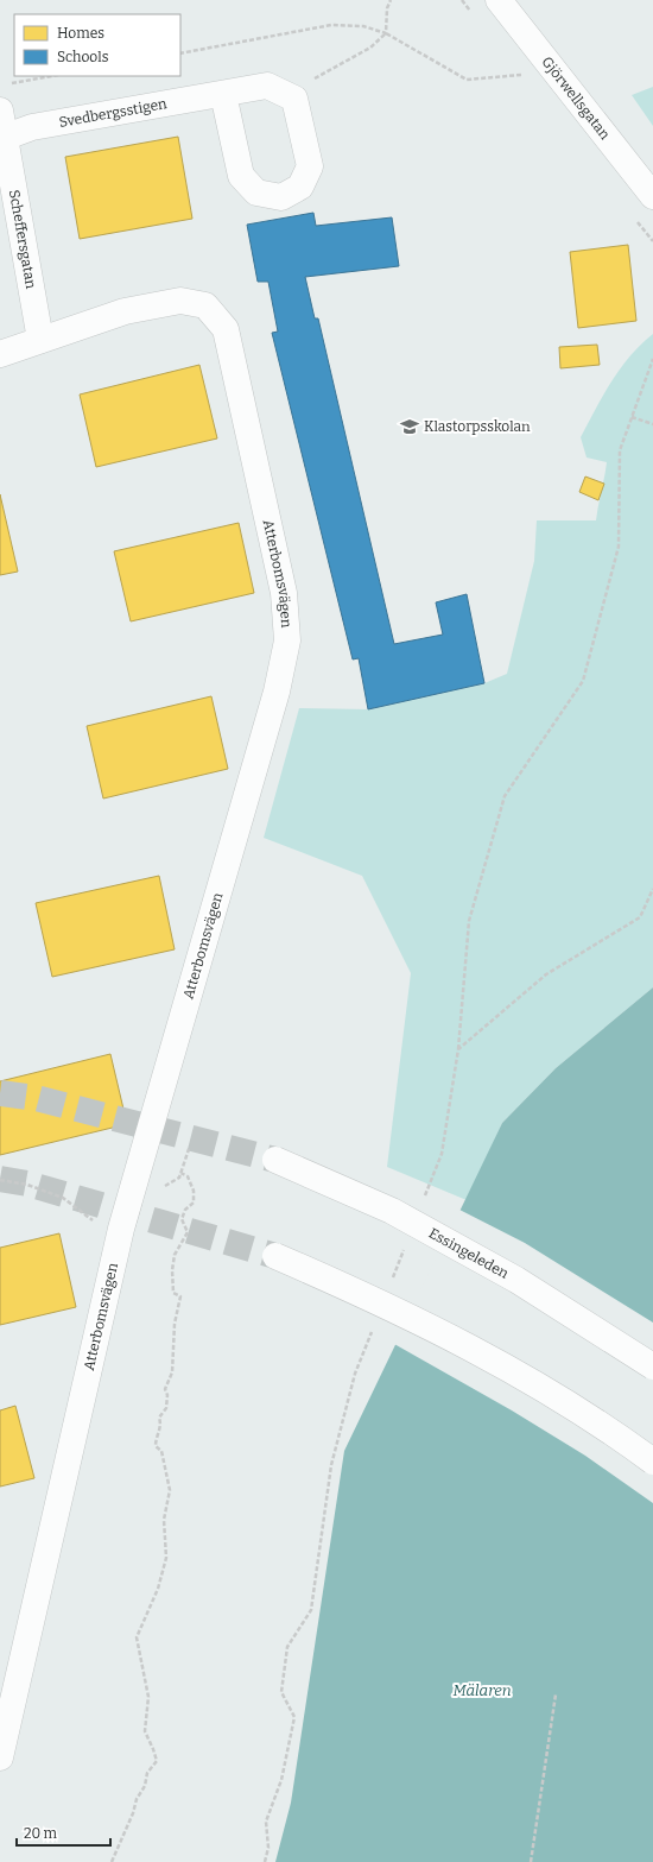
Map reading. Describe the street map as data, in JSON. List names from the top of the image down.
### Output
{
  "streets": {
    "main road": [
      "Gjörwellsgatan",
      "Svedbergsstigen",
      "Scheffersgatan",
      "Atterbomsvägen",
      "Essingeleden"
    ]
  },
  "crossings": [
    ["Svedbergsstigen", "Scheffersgatan"],
    ["Scheffersgatan", "Atterbomsvägen"]
  ],
  "water": ["Mälaren"],
  "places": {
    "school or university": ["Klastorpsskolan"]
  },
  "legend": ["Homes", "Schools"],
  "scale_bar": "20 m"
}
